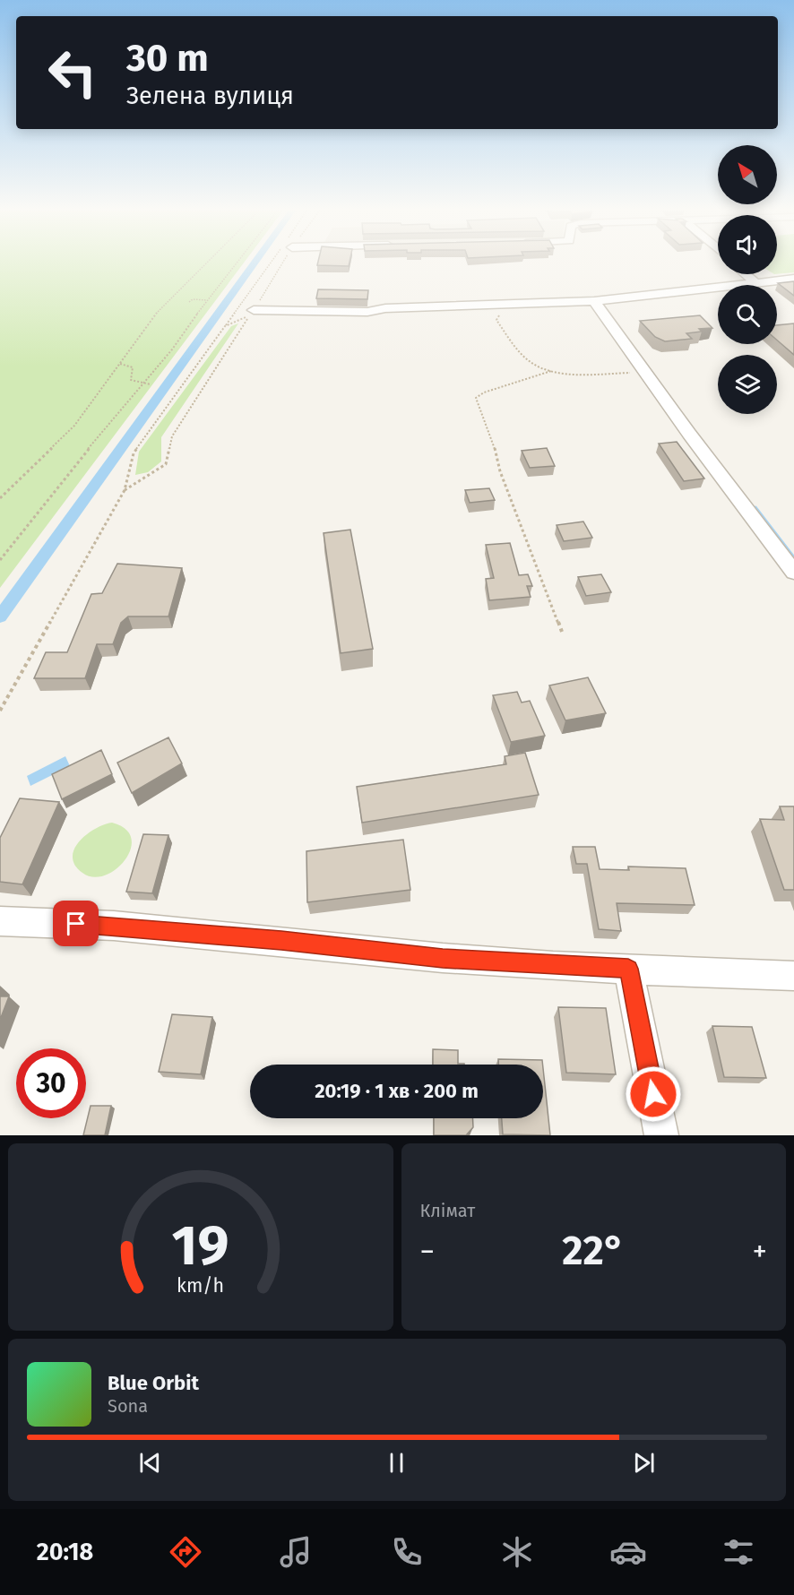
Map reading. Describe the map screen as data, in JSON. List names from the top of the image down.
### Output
{
  "north": "top left",
  "page": {
    "turn": ["30 m", "Зелена вулиця"],
    "limit": "30",
    "trip": "20:19 · 1 хв · 200 m",
    "tile": "Клімат",
    "heat": ["−", "22°", "+"],
    "song": ["Blue Orbit", "Sona"],
    "tabs": "20:18",
    "gauge": ["19", "km/h"]
  }
}
